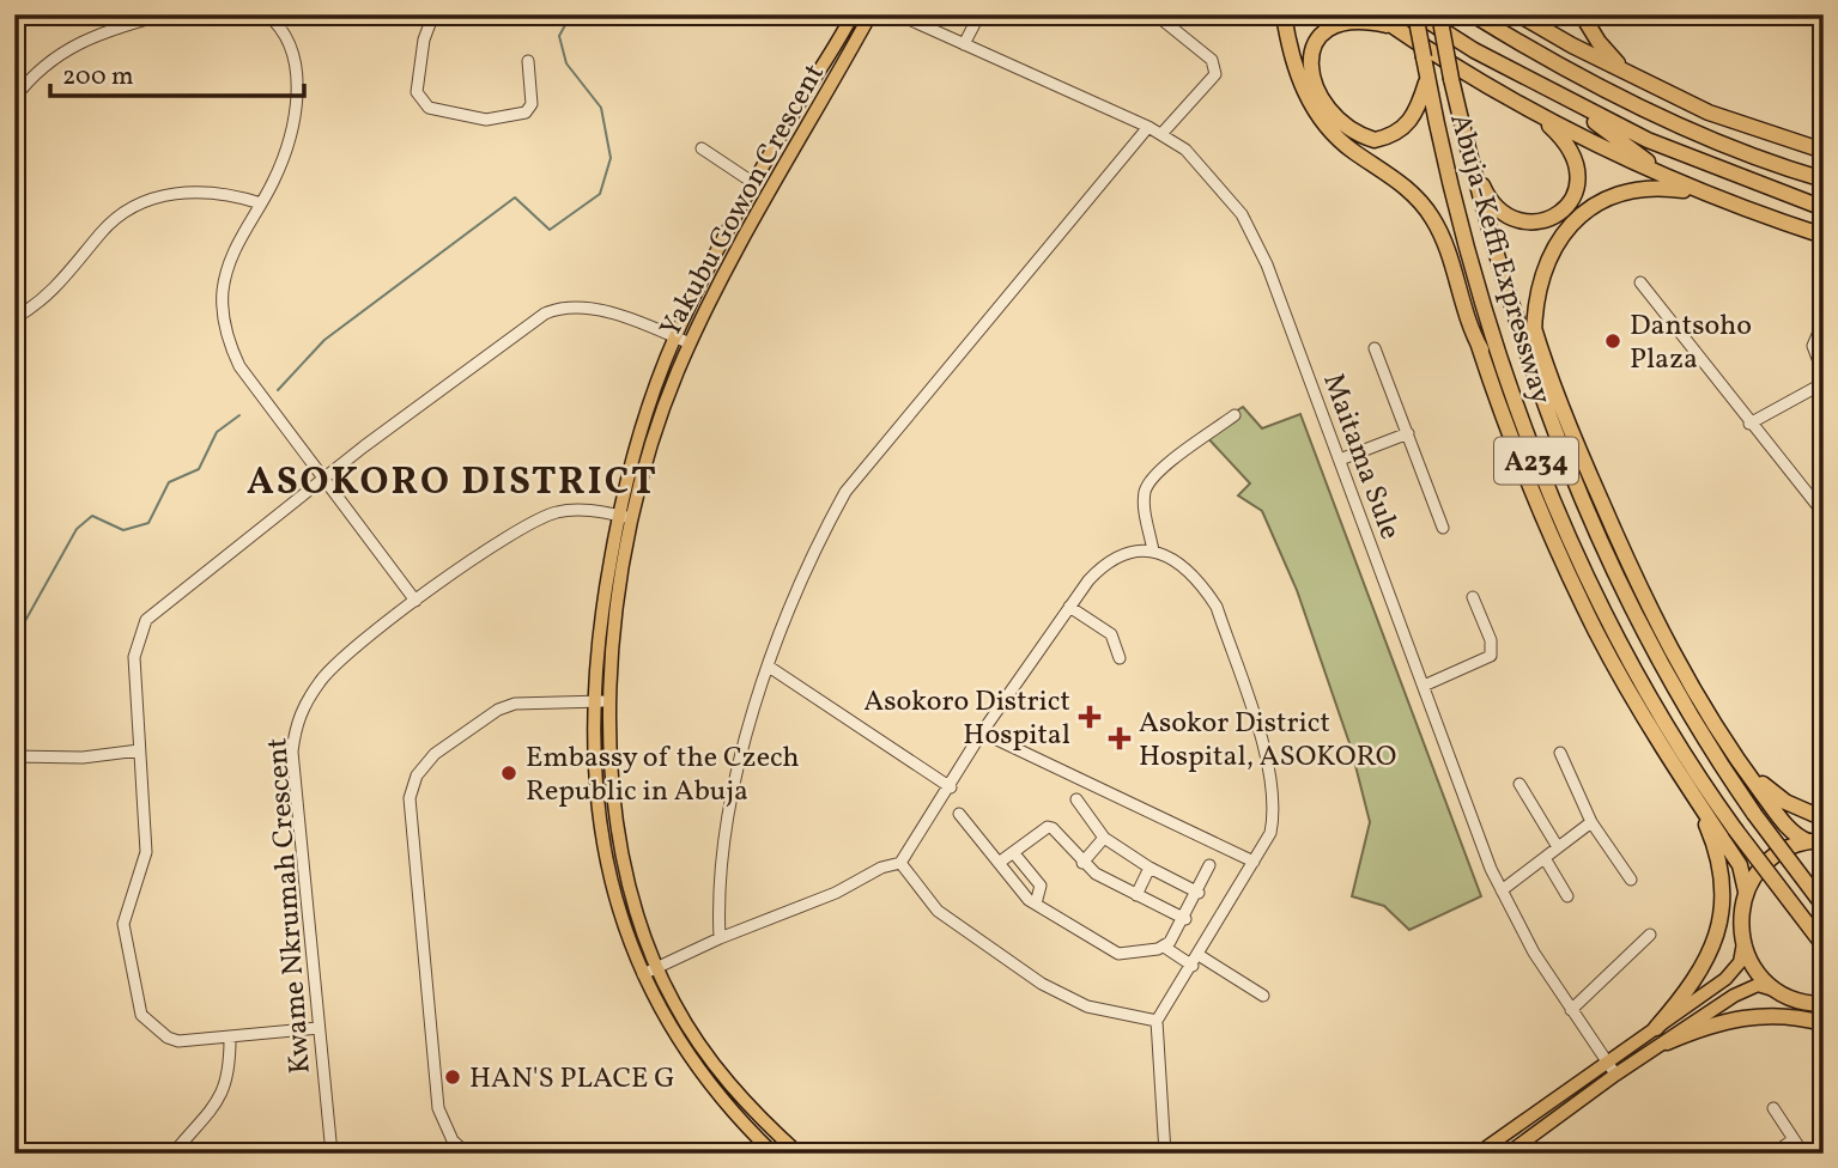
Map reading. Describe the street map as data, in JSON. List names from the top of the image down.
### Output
{
  "streets": {
    "highway": ["Abuja-Keffi Expressway", "A234"],
    "main road": ["Yakubu Gowon Crescent"],
    "street": ["Maitama Sule", "Kwame Nkrumah Crescent"]
  },
  "crossings": [
    ["Yakubu Gowon Crescent", "Kwame Nkrumah Crescent"],
    ["Abuja-Keffi Expressway", "A234"]
  ],
  "districts": ["ASOKORO DISTRICT"],
  "places": {
    "other": ["Dantsoho Plaza", "Embassy of the Czech Republic in Abuja", "HAN'S PLACE G"],
    "health": ["Asokoro District Hospital", "Asokor District Hospital, ASOKORO"]
  },
  "scale_bar": "200 m"
}
